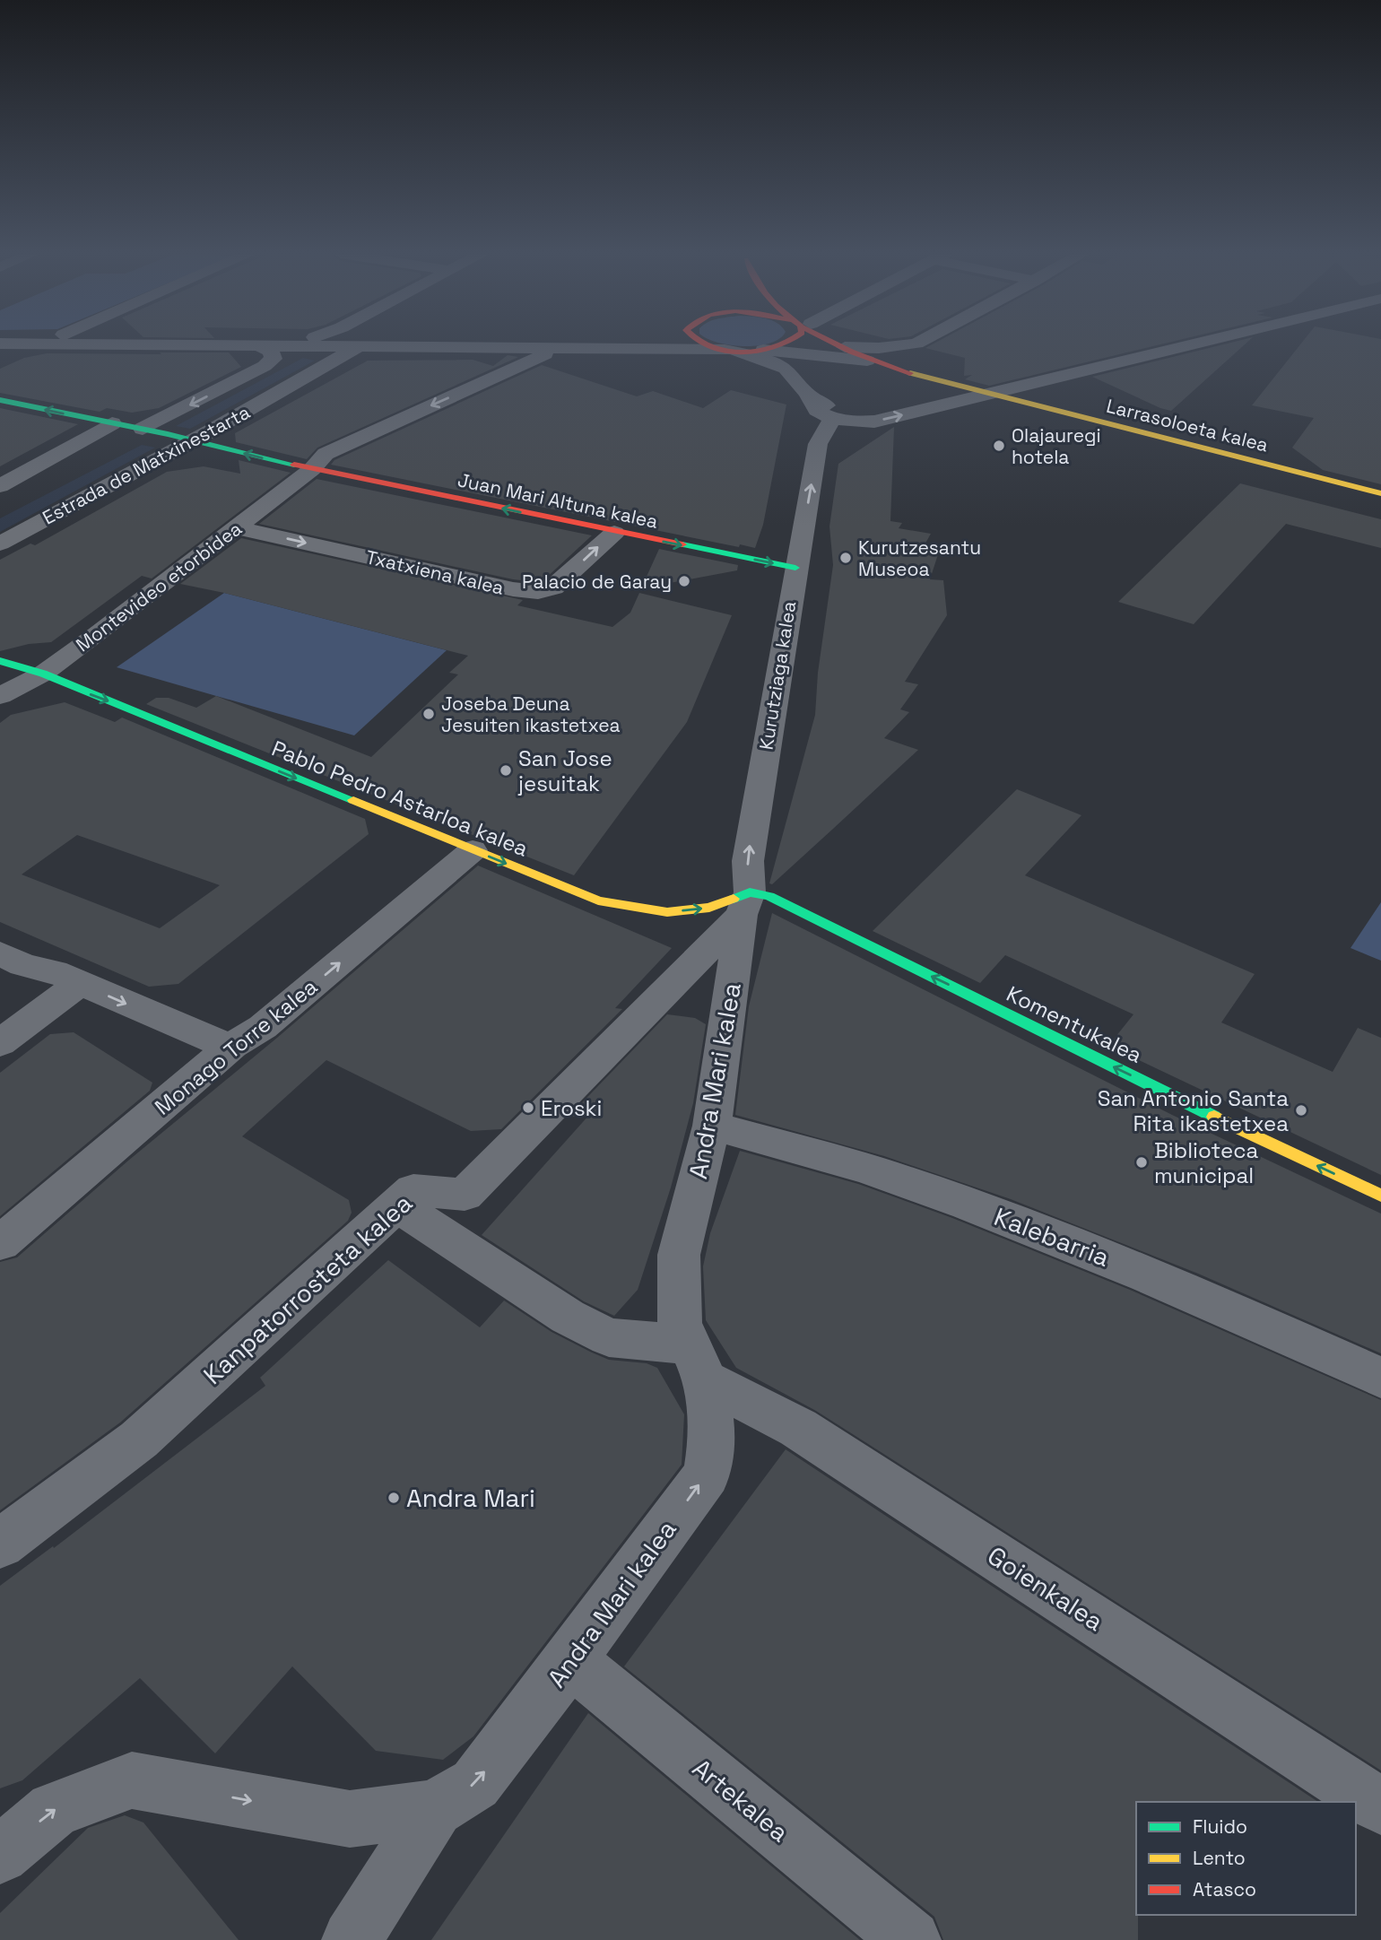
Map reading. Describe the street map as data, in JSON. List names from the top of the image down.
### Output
{
  "streets": {
    "street": [
      "Larrasoloeta kalea",
      "Estrada de Matxinestarta",
      "Juan Mari Altuna kalea",
      "Txatxiena kalea",
      "Montevideo etorbidea",
      "Kurutziaga kalea",
      "Pablo Pedro Astarloa kalea",
      "Komentukalea",
      "Monago Torre kalea",
      "Andra Mari kalea",
      "Kalebarria",
      "Kanpatorrosteta kalea",
      "Goienkalea",
      "Artekalea"
    ]
  },
  "crossings": [
    ["Juan Mari Altuna kalea", "Txatxiena kalea"],
    ["Juan Mari Altuna kalea", "Kurutziaga kalea"],
    ["Txatxiena kalea", "Montevideo etorbidea"],
    ["Montevideo etorbidea", "Pablo Pedro Astarloa kalea"],
    ["Kurutziaga kalea", "Pablo Pedro Astarloa kalea"],
    ["Kurutziaga kalea", "Komentukalea"],
    ["Kurutziaga kalea", "Andra Mari kalea"],
    ["Kurutziaga kalea", "Kanpatorrosteta kalea"],
    ["Pablo Pedro Astarloa kalea", "Komentukalea"],
    ["Pablo Pedro Astarloa kalea", "Monago Torre kalea"],
    ["Pablo Pedro Astarloa kalea", "Andra Mari kalea"],
    ["Pablo Pedro Astarloa kalea", "Kanpatorrosteta kalea"],
    ["Komentukalea", "Andra Mari kalea"],
    ["Komentukalea", "Kanpatorrosteta kalea"],
    ["Andra Mari kalea", "Kalebarria"],
    ["Andra Mari kalea", "Kanpatorrosteta kalea"],
    ["Andra Mari kalea", "Goienkalea"],
    ["Andra Mari kalea", "Artekalea"]
  ],
  "one_way": [
    "Kurutziaga kalea",
    "Pablo Pedro Astarloa kalea",
    "Komentukalea",
    "Monago Torre kalea",
    "Andra Mari kalea"
  ],
  "places": [
    "Olajauregi hotela",
    "Kurutzesantu Museoa",
    "Palacio de Garay",
    "Joseba Deuna Jesuiten ikastetxea",
    "San Jose jesuitak",
    "Eroski",
    "San Antonio Santa Rita ikastetxea",
    "Biblioteca municipal",
    "Andra Mari"
  ],
  "legend": ["Fluido", "Lento", "Atasco"]
}
